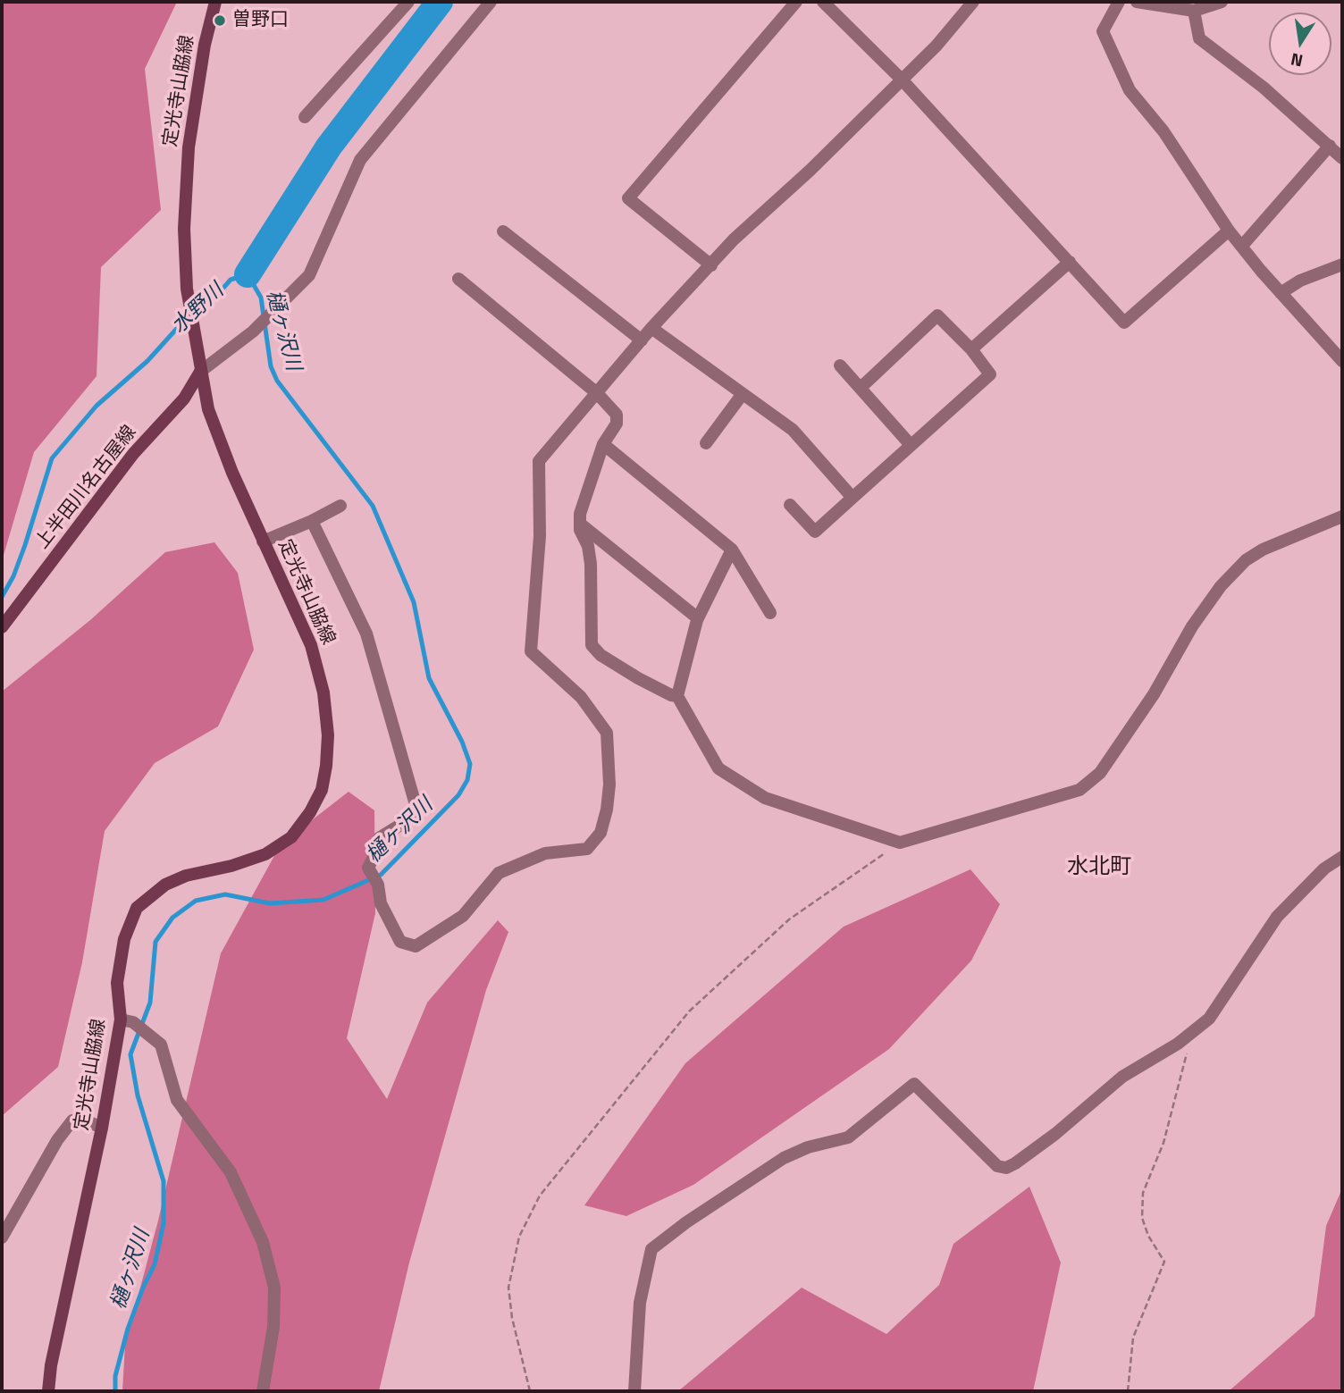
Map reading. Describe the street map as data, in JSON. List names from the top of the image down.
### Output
{
  "streets": {
    "main road": ["定光寺山脇線", "上半田川名古屋線"]
  },
  "crossings": [
    ["定光寺山脇線", "上半田川名古屋線"]
  ],
  "districts": ["水北町"],
  "water": ["水野川", "樋ヶ沢川"],
  "places": ["曽野口"],
  "north": "bottom"
}
